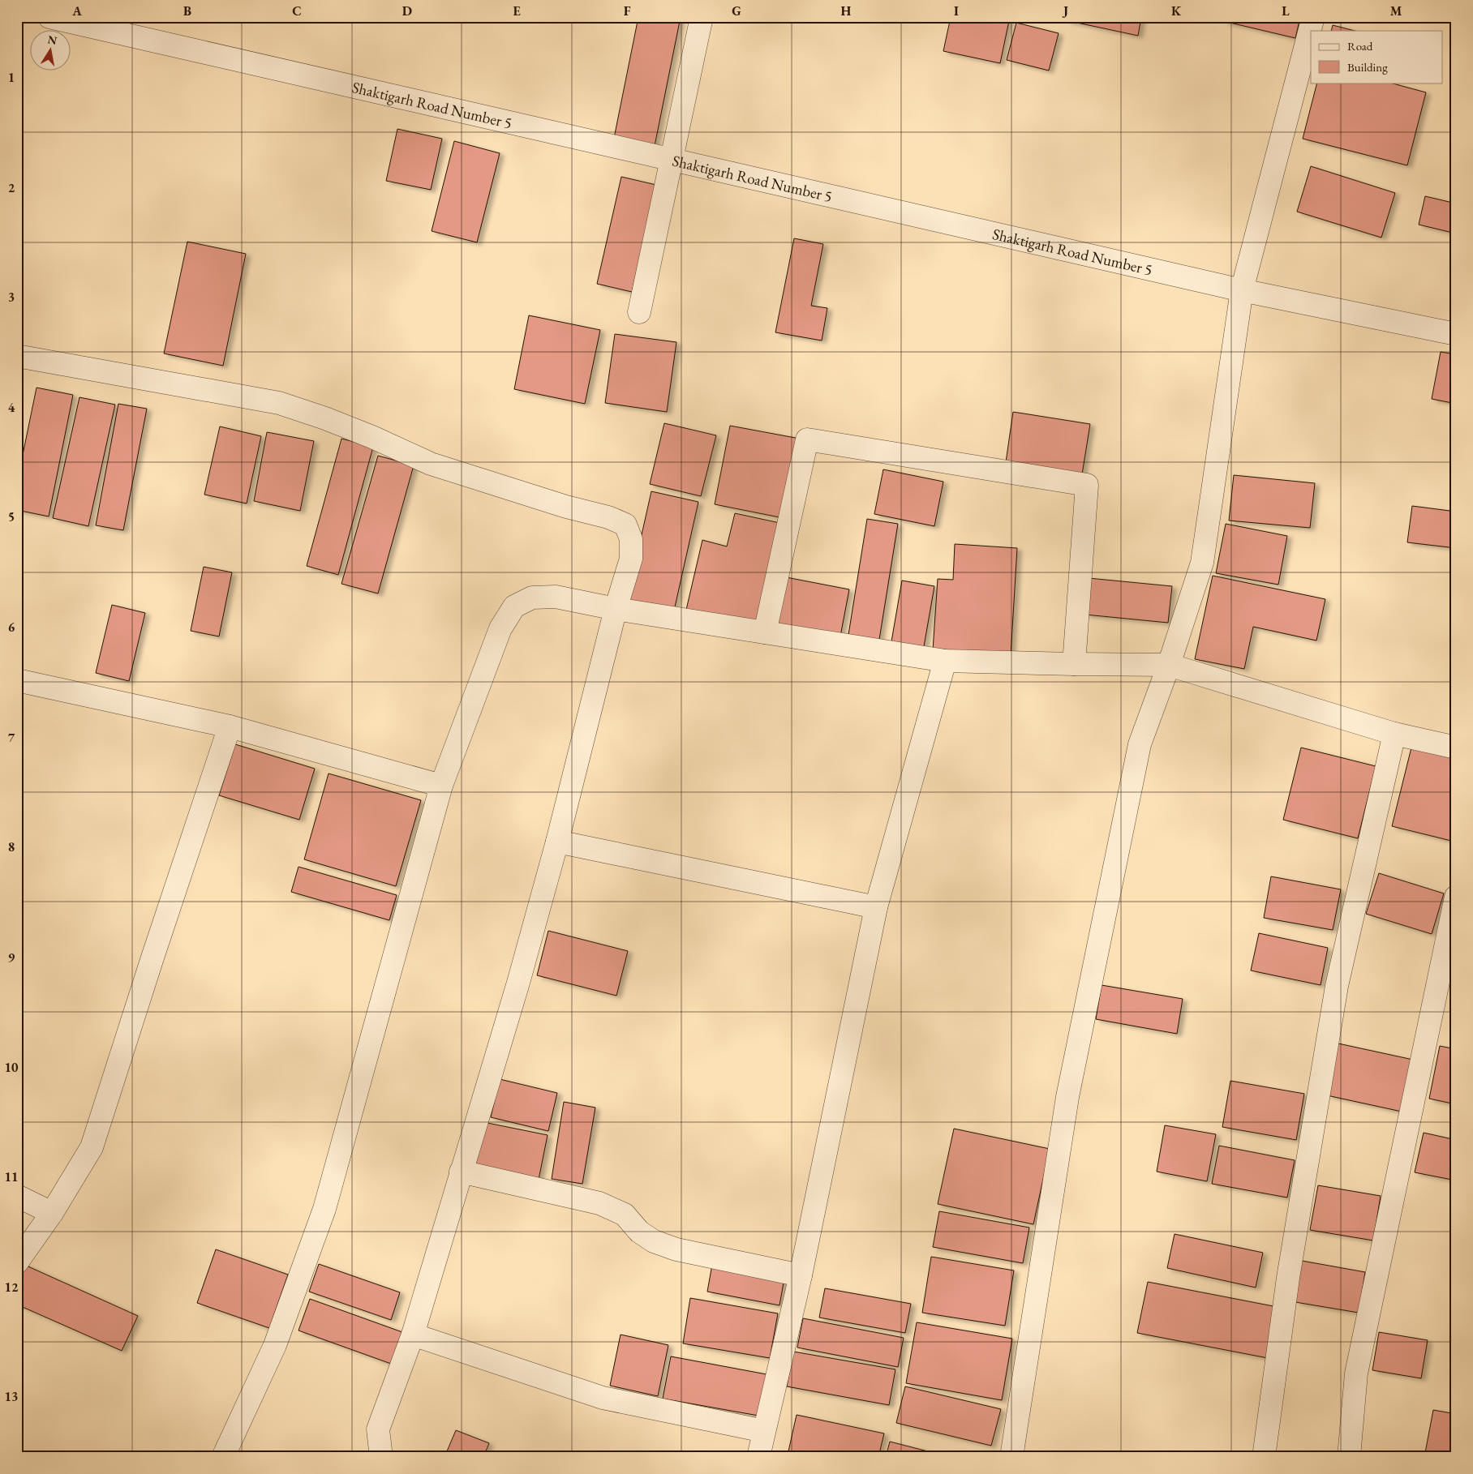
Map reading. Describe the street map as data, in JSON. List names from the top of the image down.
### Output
{
  "streets": {
    "street": ["Shaktigarh Road Number 5"]
  },
  "legend": ["Road", "Building"],
  "north": "top",
  "grid": {
    "columns": [
      "A",
      "B",
      "C",
      "D",
      "E",
      "F",
      "G",
      "H",
      "I",
      "J",
      "K",
      "L",
      "M"
    ],
    "rows": [
      "1",
      "2",
      "3",
      "4",
      "5",
      "6",
      "7",
      "8",
      "9",
      "10",
      "11",
      "12",
      "13"
    ]
  }
}
